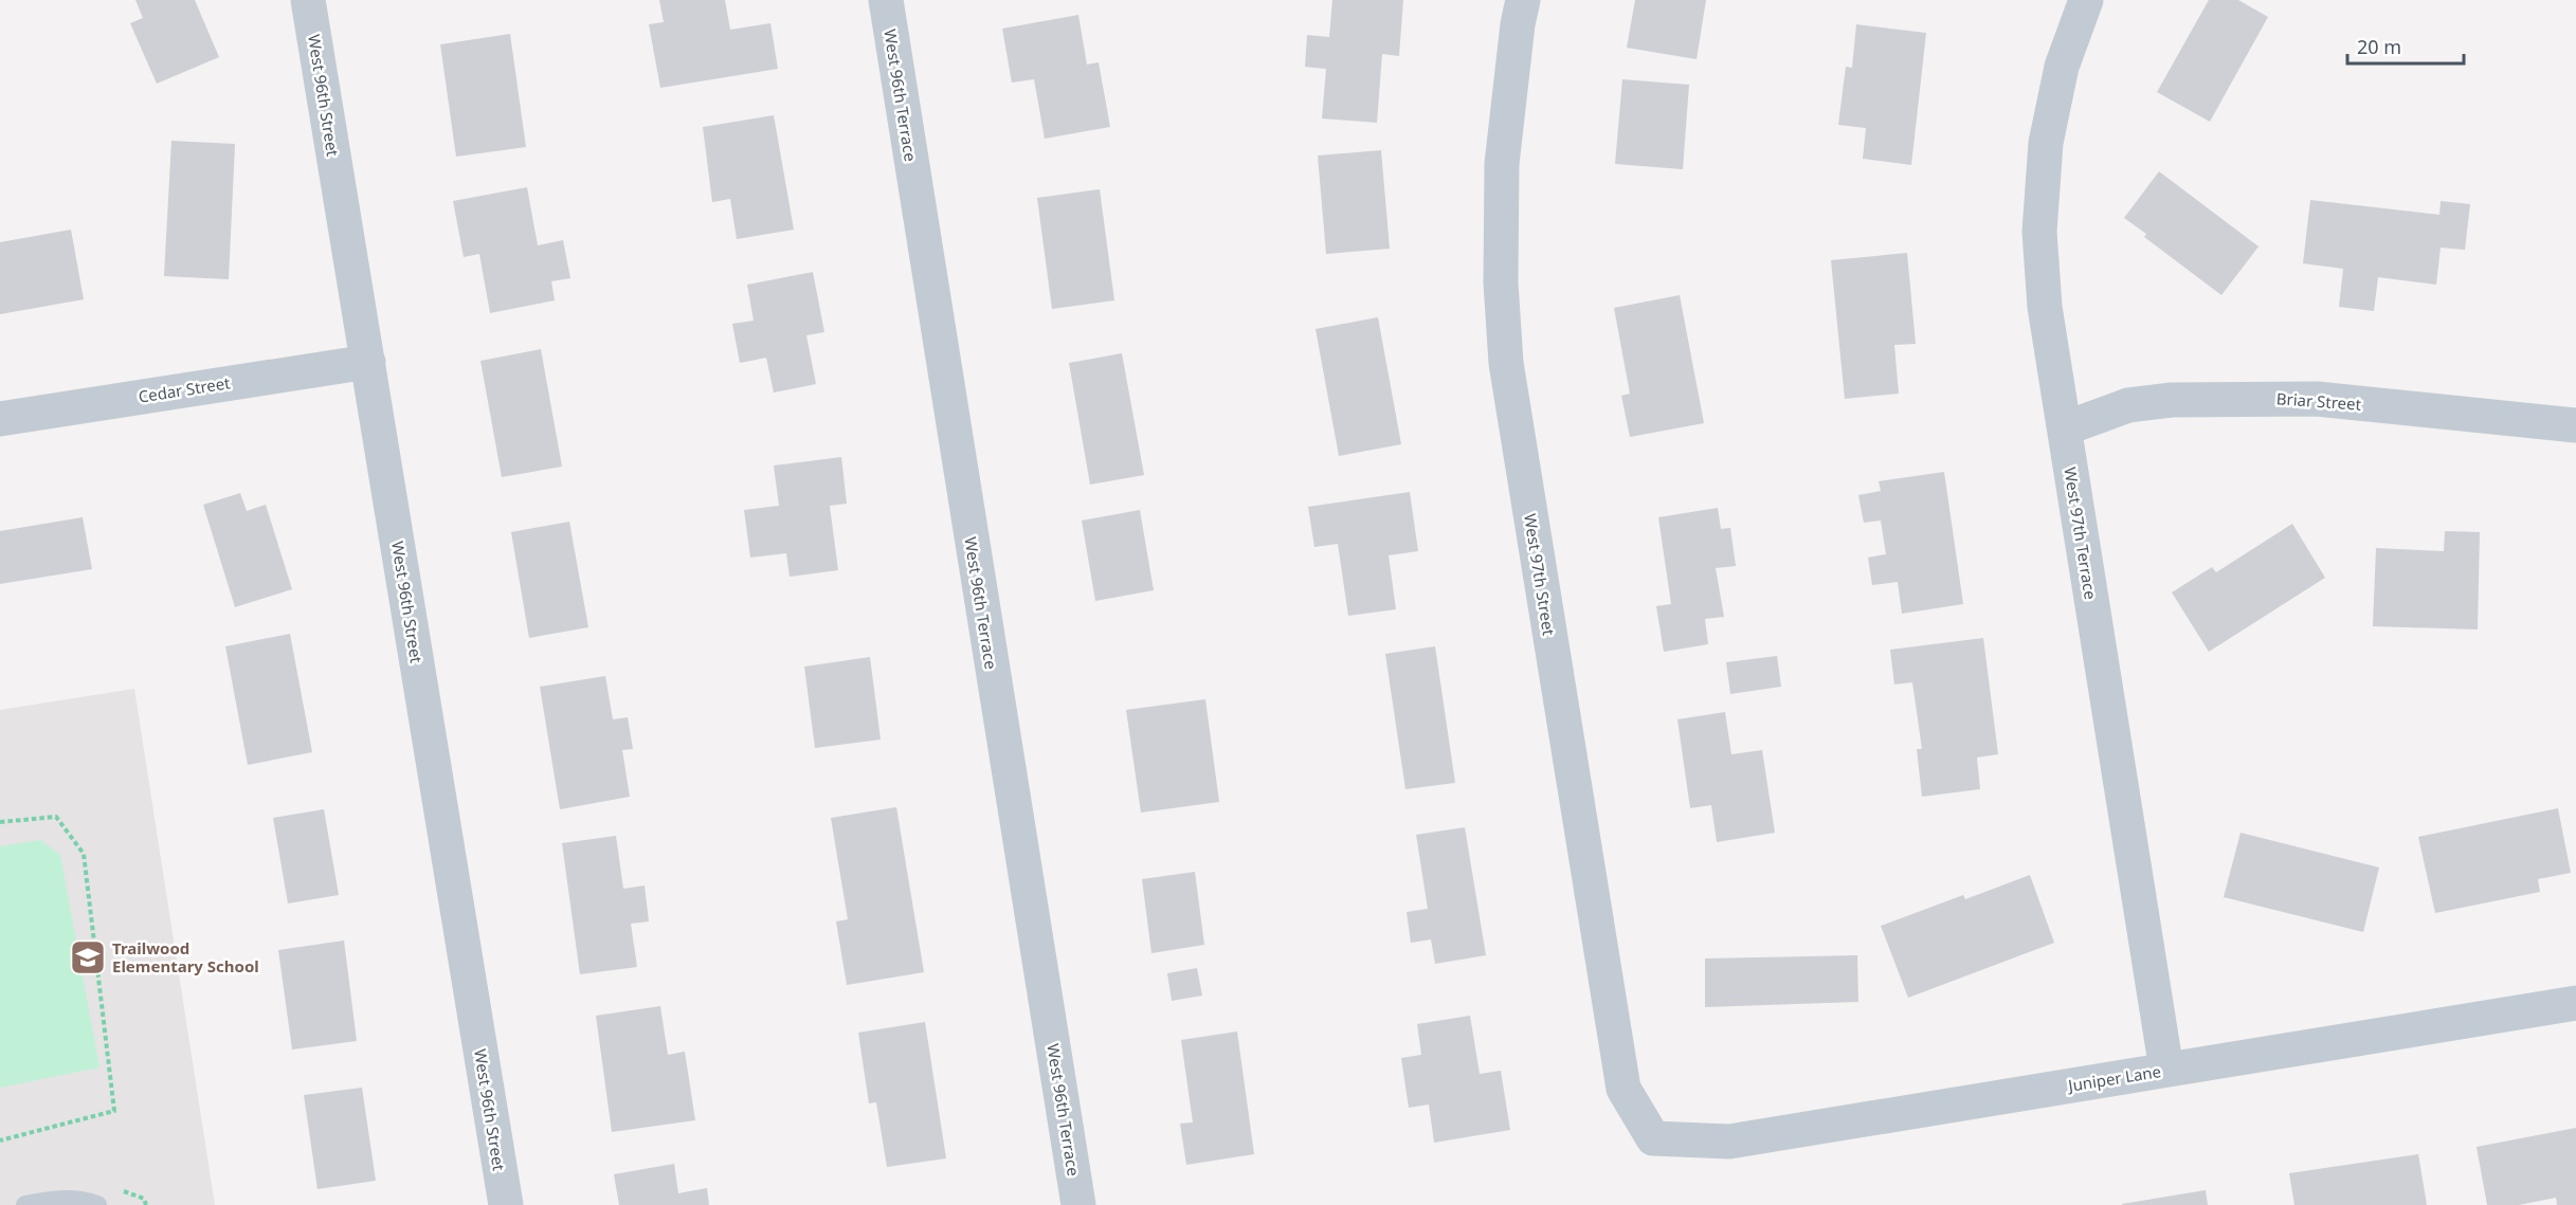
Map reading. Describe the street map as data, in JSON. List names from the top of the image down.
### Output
{
  "streets": {
    "street": [
      "West 96th Street",
      "West 96th Terrace",
      "Cedar Street",
      "Briar Street",
      "West 97th Terrace",
      "West 97th Street",
      "Juniper Lane"
    ]
  },
  "crossings": [
    ["West 96th Street", "Cedar Street"],
    ["Briar Street", "West 97th Terrace"],
    ["West 97th Terrace", "Juniper Lane"],
    ["West 97th Street", "Juniper Lane"]
  ],
  "places": {
    "school or university": ["Trailwood Elementary School"]
  },
  "scale_bar": "20 m"
}
